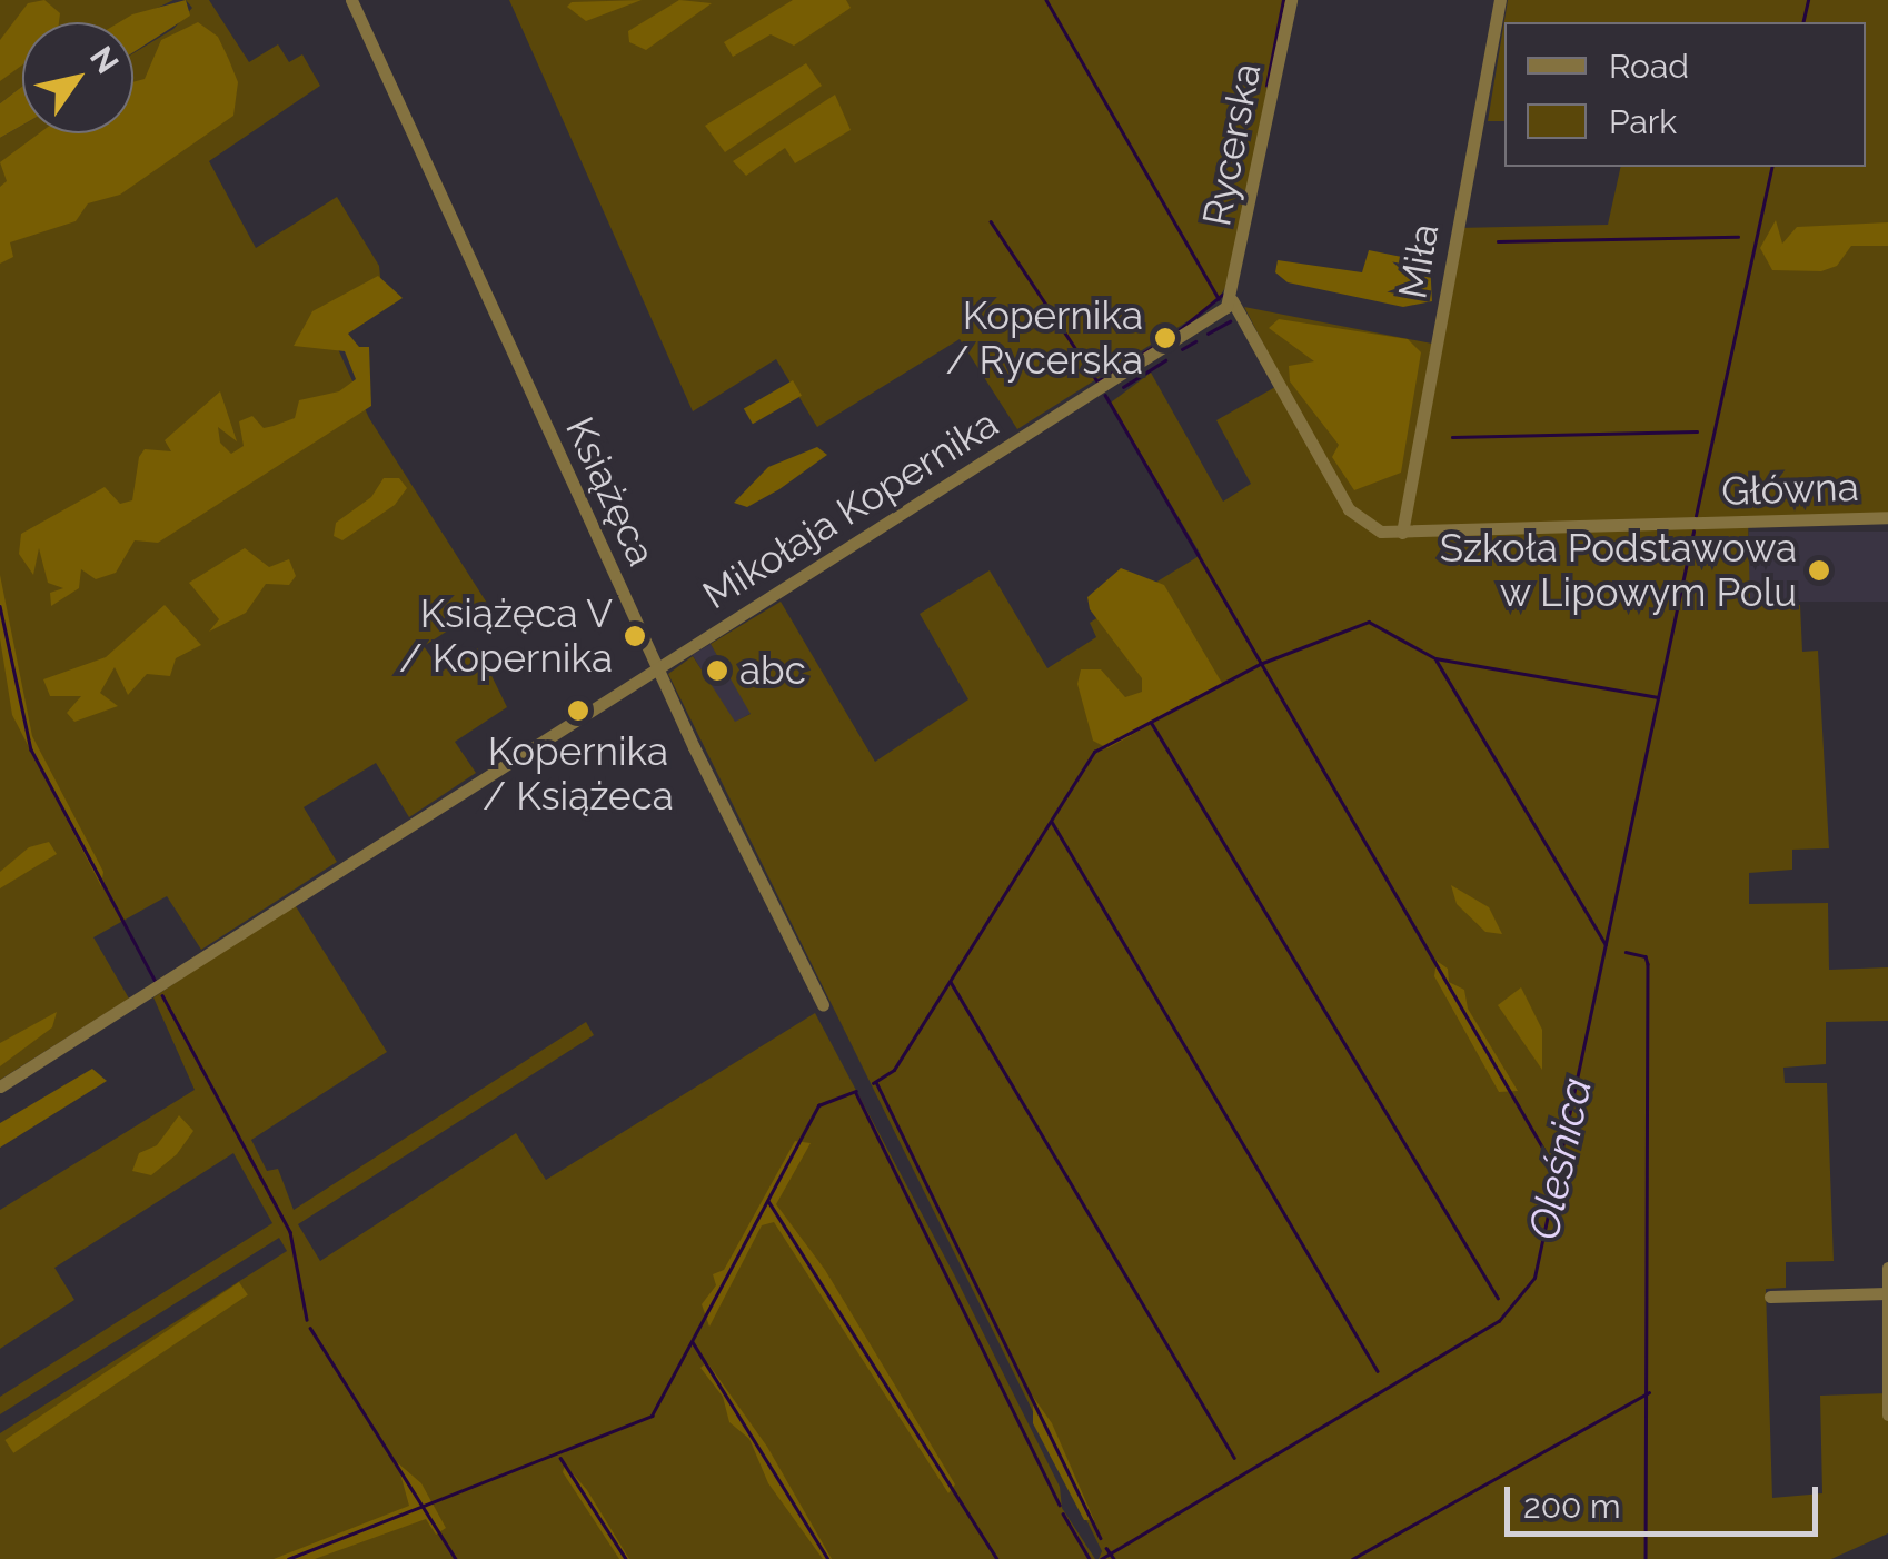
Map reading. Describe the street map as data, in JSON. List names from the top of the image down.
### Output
{
  "streets": {
    "street": [
      "Rycerska",
      "Miła",
      "Główna",
      "Książęca",
      "Mikołaja Kopernika"
    ]
  },
  "crossings": [
    ["Rycerska", "Mikołaja Kopernika"],
    ["Miła", "Główna"],
    ["Książęca", "Mikołaja Kopernika"]
  ],
  "water": ["Oleśnica"],
  "places": [
    "Kopernika / Rycerska",
    "Szkoła Podstawowa w Lipowym Polu",
    "Książęca V / Kopernika",
    "abc",
    "Kopernika / Książeca"
  ],
  "legend": ["Road", "Park"],
  "scale_bar": "200 m",
  "north": "top right"
}
